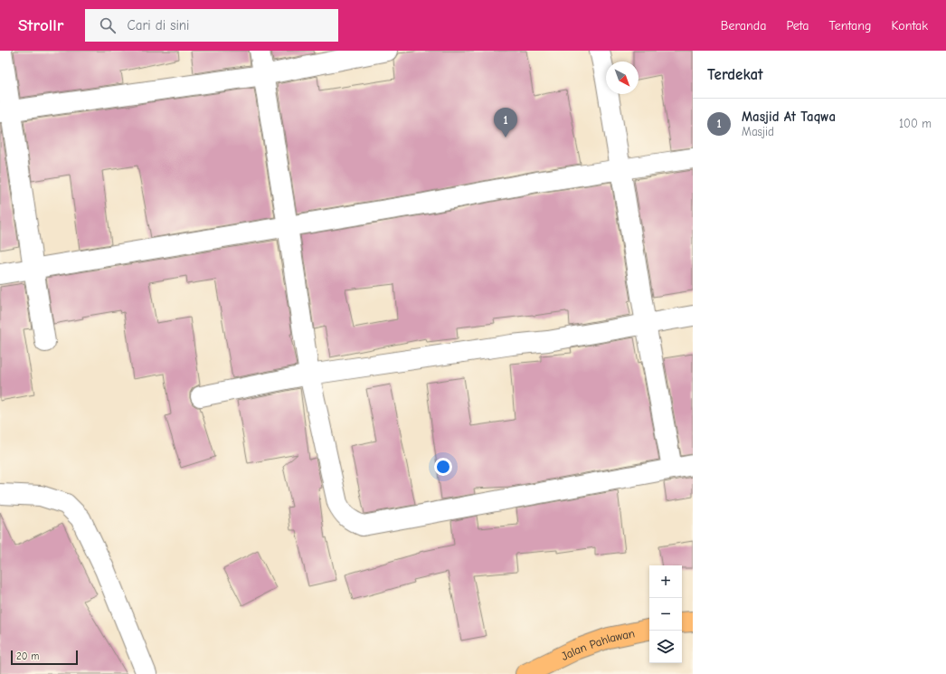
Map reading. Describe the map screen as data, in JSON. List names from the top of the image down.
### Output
{
  "streets": {
    "main road": ["Jalan Pahlawan"]
  },
  "scale_bar": "20 m",
  "north": "bottom right",
  "page": {
    "header": "Strollr",
    "search": "Cari di sini",
    "nav": [
      "Beranda",
      "Peta",
      "Tentang",
      "Kontak"
    ],
    "heading": "Terdekat",
    "list": [
      {
        "mark": "1",
        "name": "Masjid At Taqwa",
        "note": "Masjid",
        "value": "100 m"
      }
    ],
    "pins": "1",
    "map_buttons": ["+", "−"],
    "scale": "20 m"
  }
}
